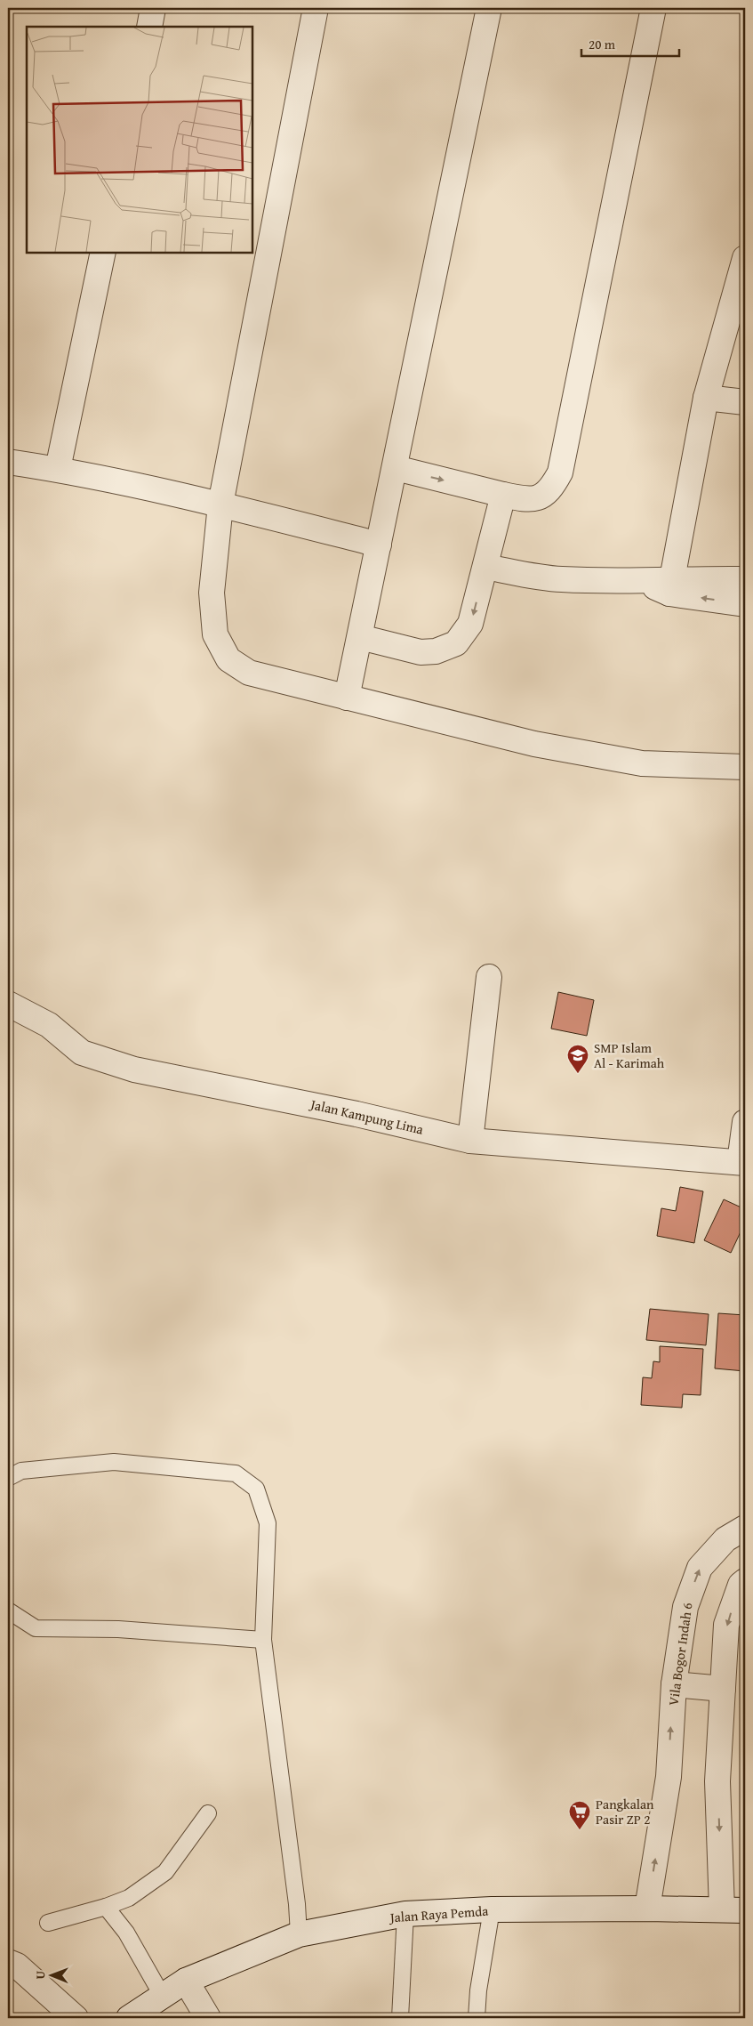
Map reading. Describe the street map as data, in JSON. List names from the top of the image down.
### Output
{
  "streets": {
    "street": ["Jalan Kampung Lima", "Vila Bogor Indah 6", "Jalan Raya Pemda"]
  },
  "crossings": [
    ["Vila Bogor Indah 6", "Jalan Raya Pemda"]
  ],
  "places": {
    "school or university": ["SMP Islam Al - Karimah"],
    "supermarket": ["Pangkalan Pasir ZP 2"]
  },
  "scale_bar": "20 m",
  "north": "left"
}
